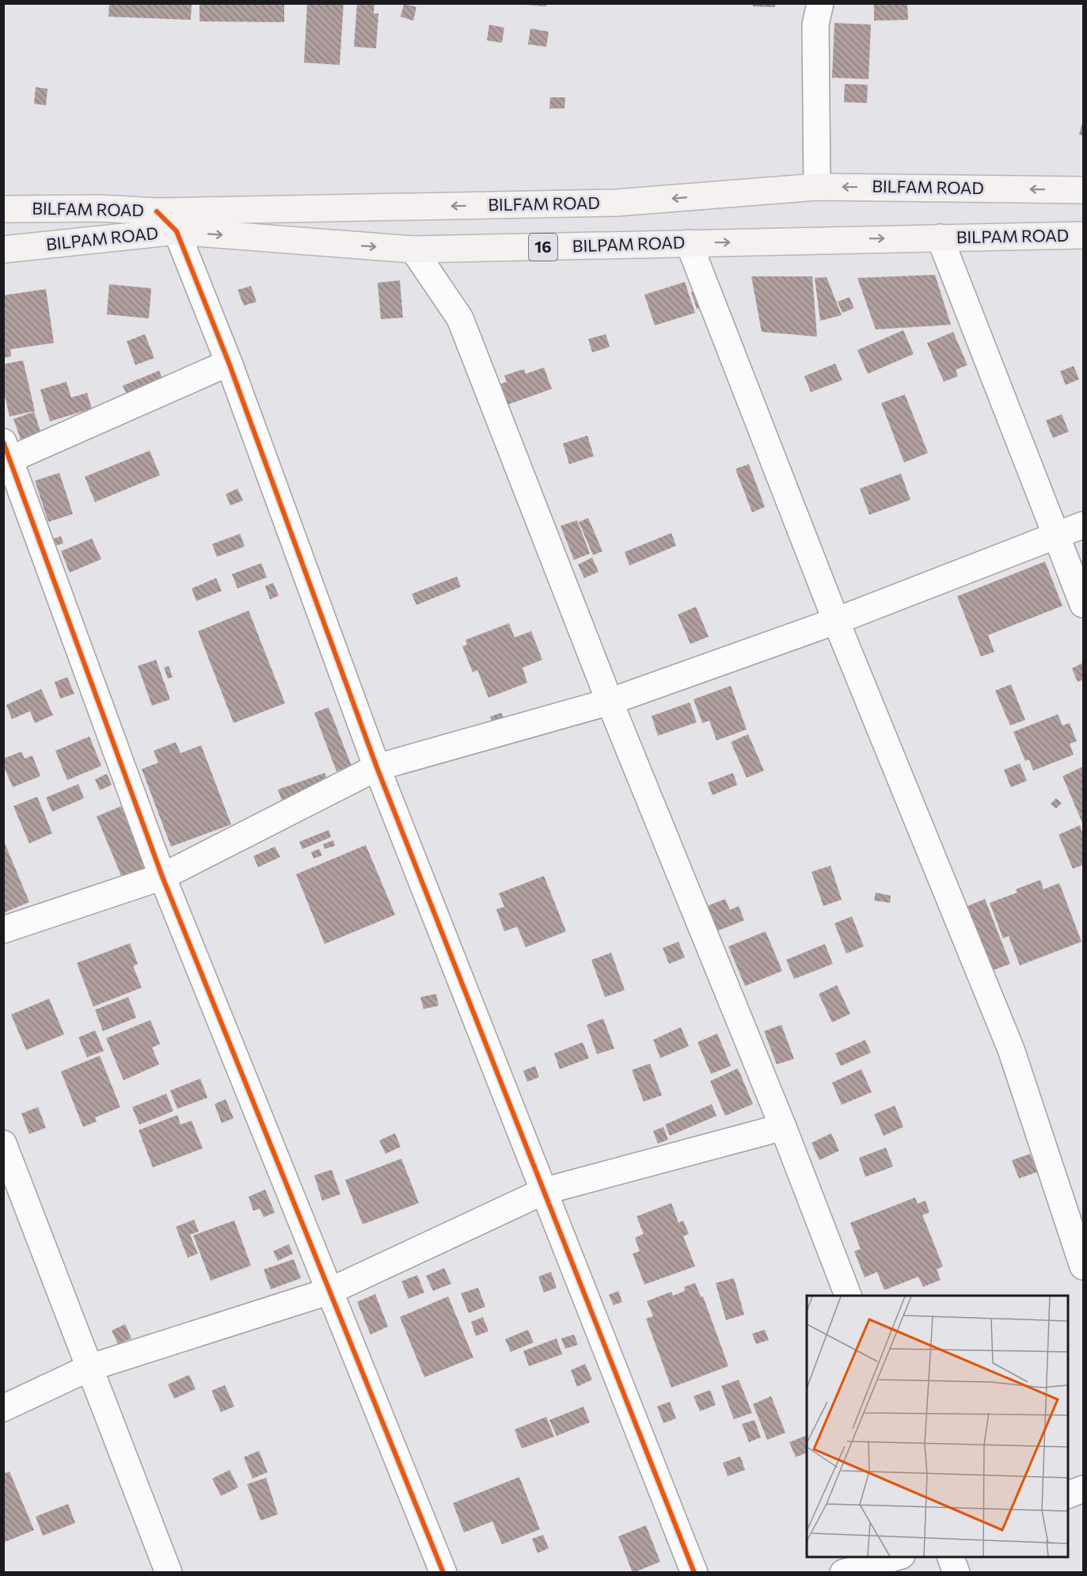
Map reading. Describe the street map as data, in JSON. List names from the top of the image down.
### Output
{
  "streets": {
    "main road": ["BILFAM ROAD", "BILPAM ROAD", "16"]
  },
  "one_way": ["BILFAM ROAD", "BILPAM ROAD"]
}
